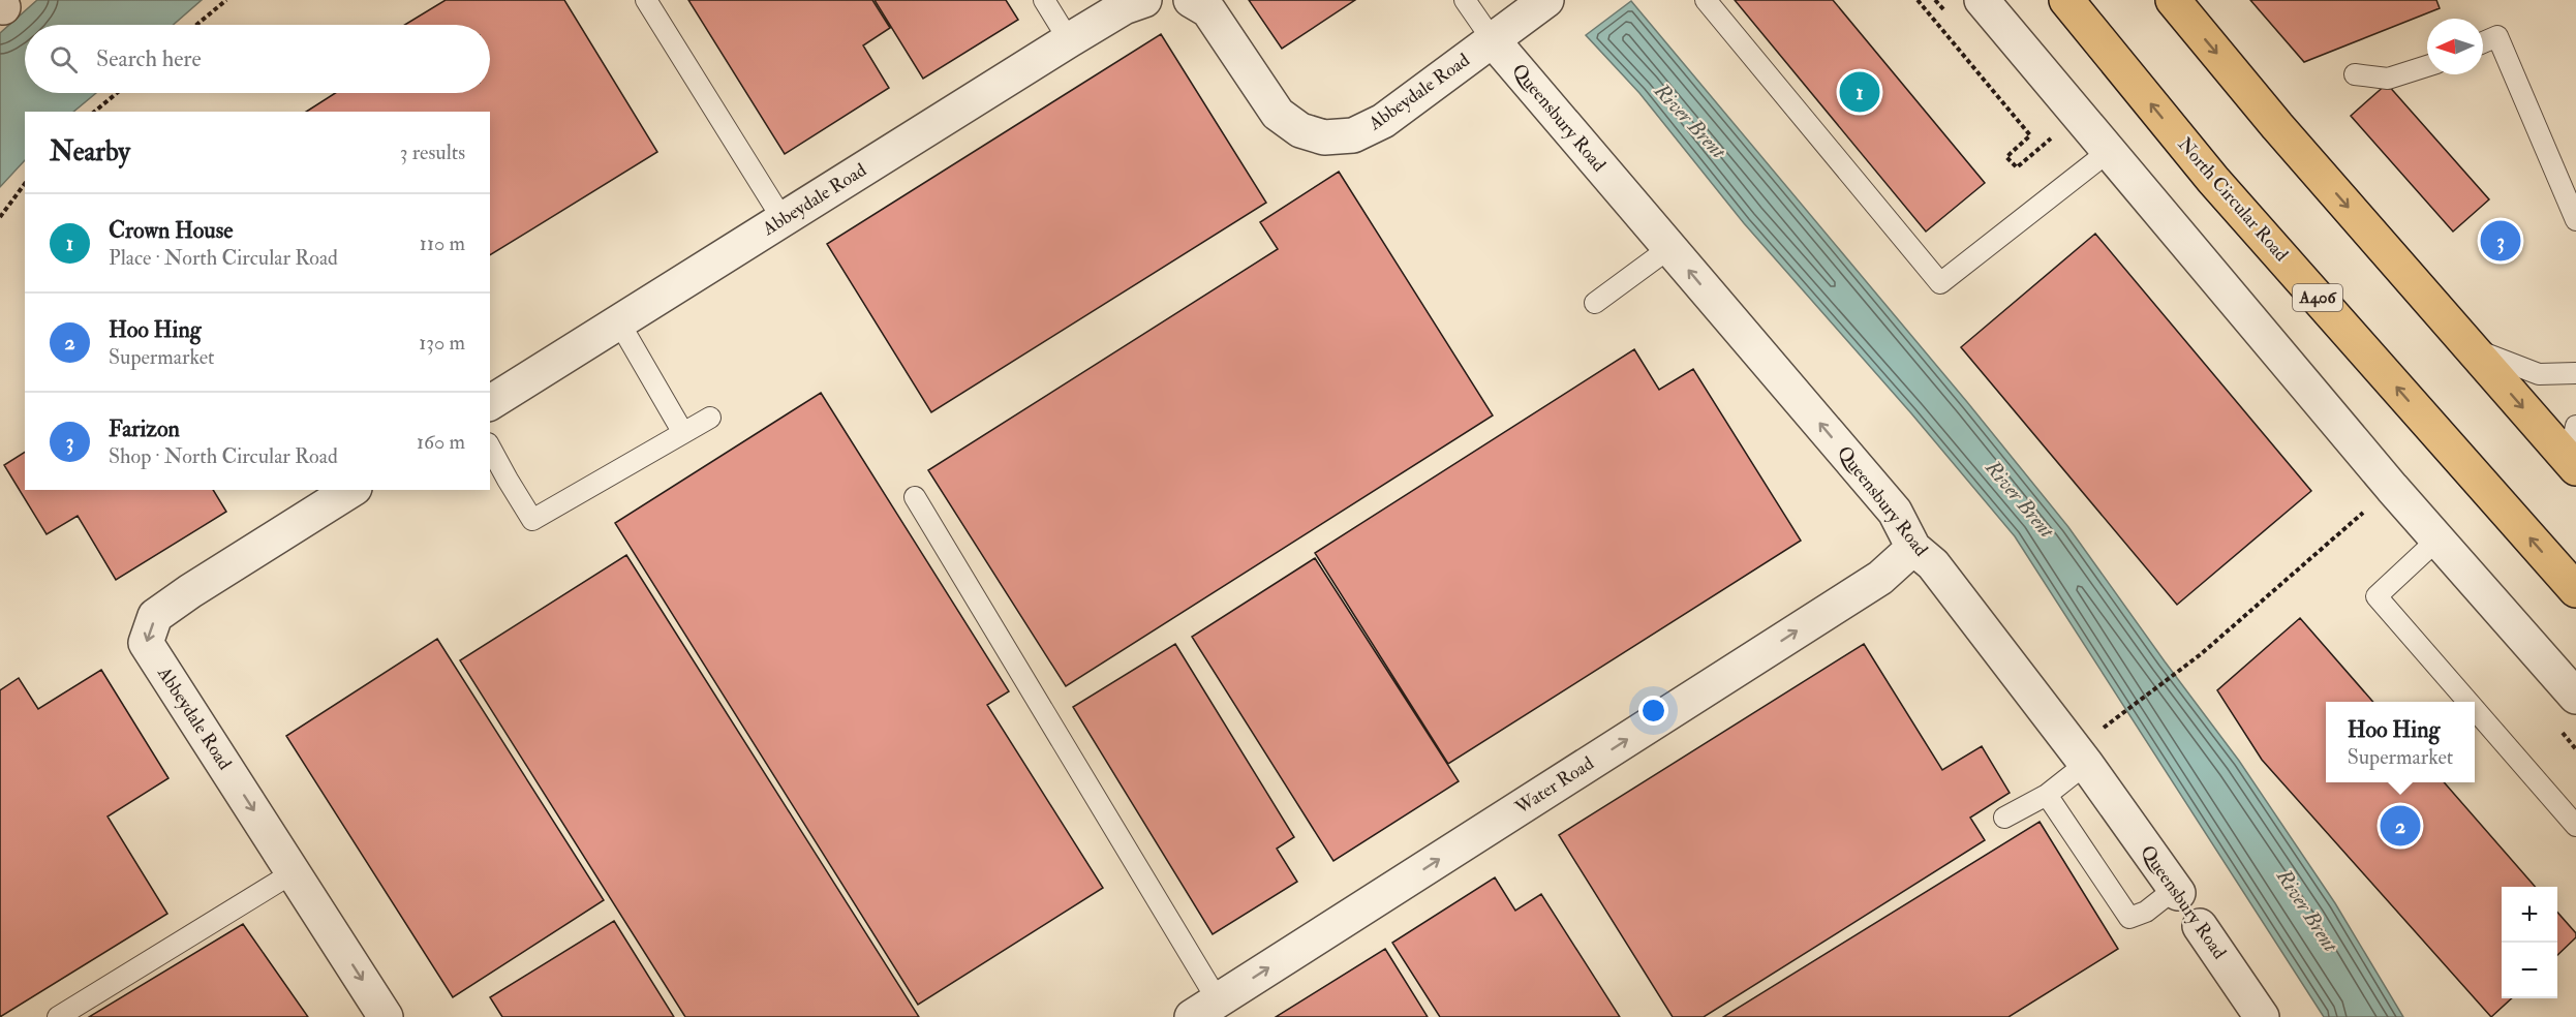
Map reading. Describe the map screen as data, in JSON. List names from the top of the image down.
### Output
{
  "streets": {
    "highway": ["North Circular Road", "A406"],
    "street": ["Abbeydale Road", "Queensbury Road", "Water Road"]
  },
  "crossings": [
    ["Abbeydale Road", "Queensbury Road"],
    ["Queensbury Road", "Water Road"]
  ],
  "one_way": ["Water Road"],
  "water": ["River Brent"],
  "north": "left",
  "page": {
    "search": "Search here",
    "pins": ["1", "3", "2"],
    "heading": ["Nearby", "3 results"],
    "list": [
      {
        "mark": "1",
        "name": "Crown House",
        "note": "Place · North Circular Road",
        "value": "110 m"
      },
      {
        "mark": "2",
        "name": "Hoo Hing",
        "note": "Supermarket",
        "value": "130 m"
      },
      {
        "mark": "3",
        "name": "Farizon",
        "note": "Shop · North Circular Road",
        "value": "160 m"
      }
    ],
    "popup": ["Hoo Hing", "Supermarket"],
    "map_buttons": ["+", "−"]
  }
}
